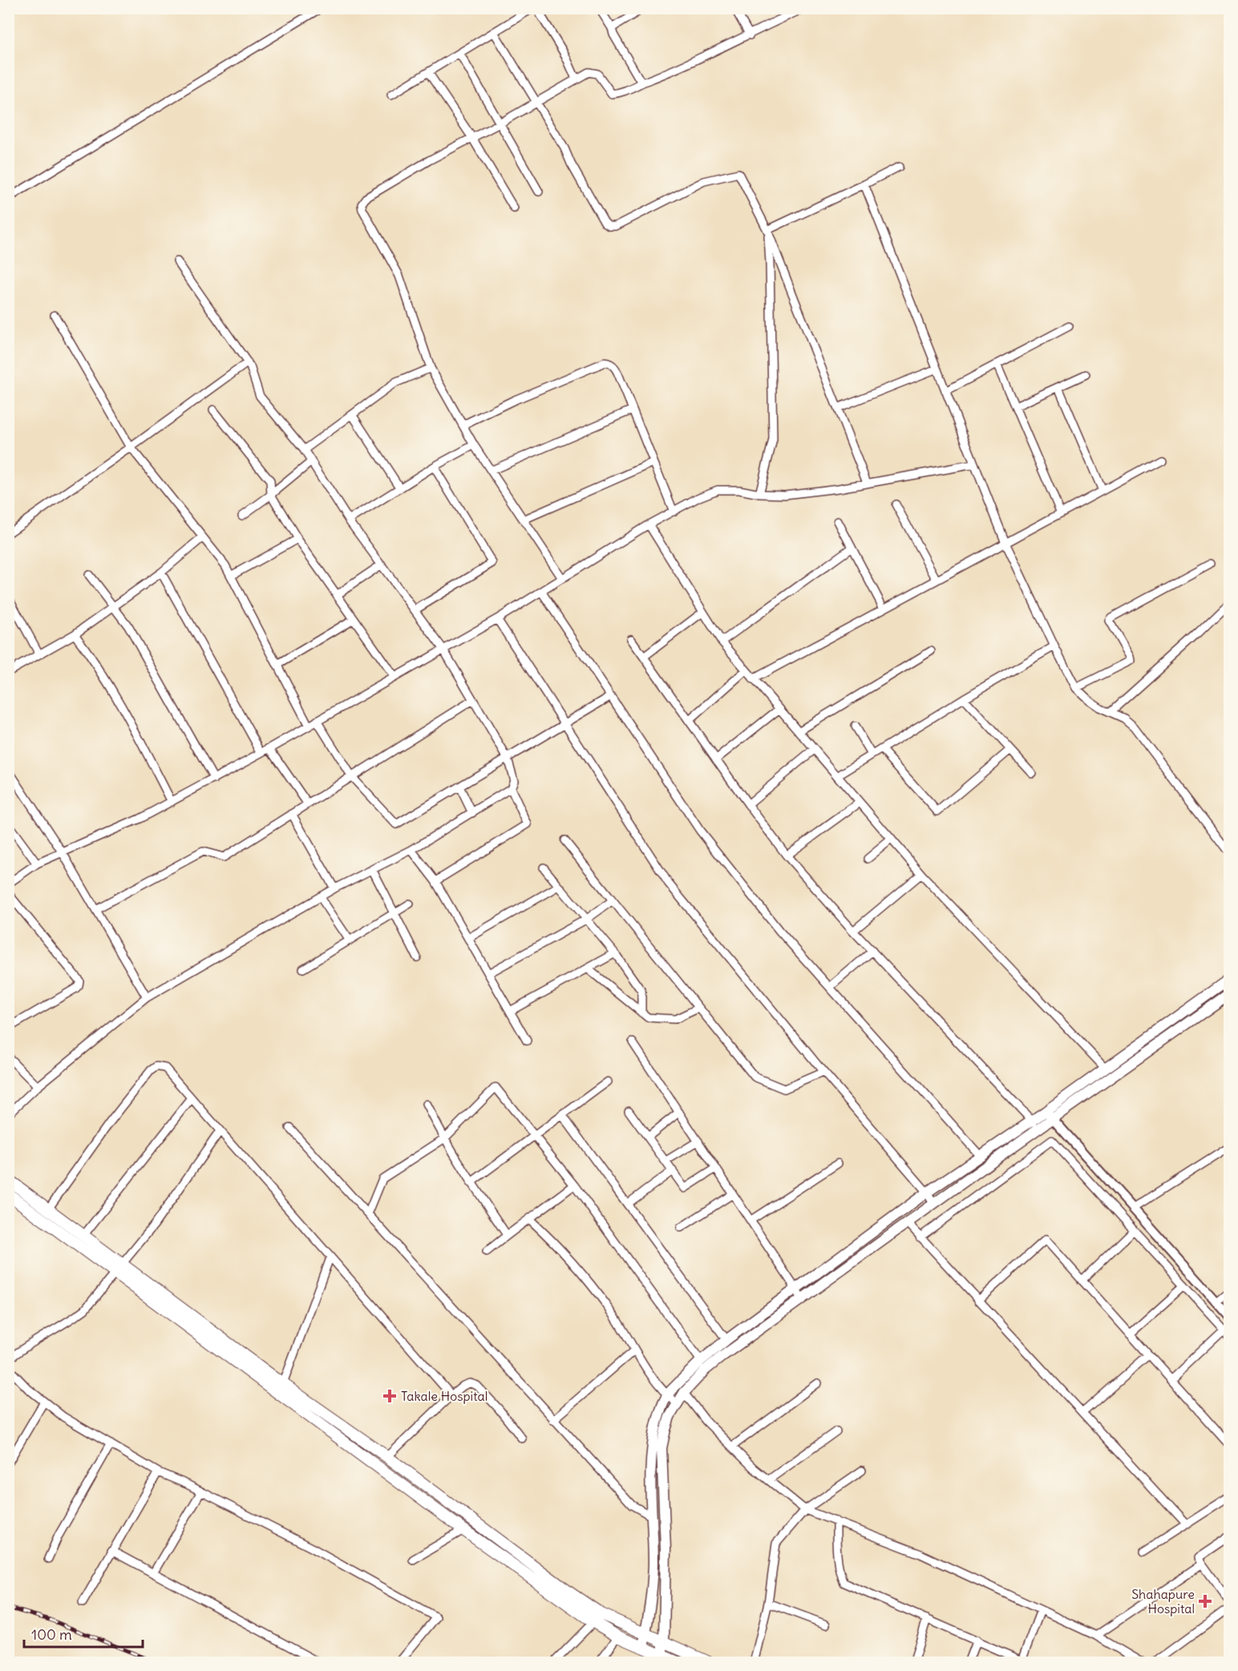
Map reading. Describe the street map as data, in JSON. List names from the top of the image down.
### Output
{
  "places": {
    "health": ["Takale Hospital", "Shahapure Hospital"]
  },
  "scale_bar": "100 m"
}
